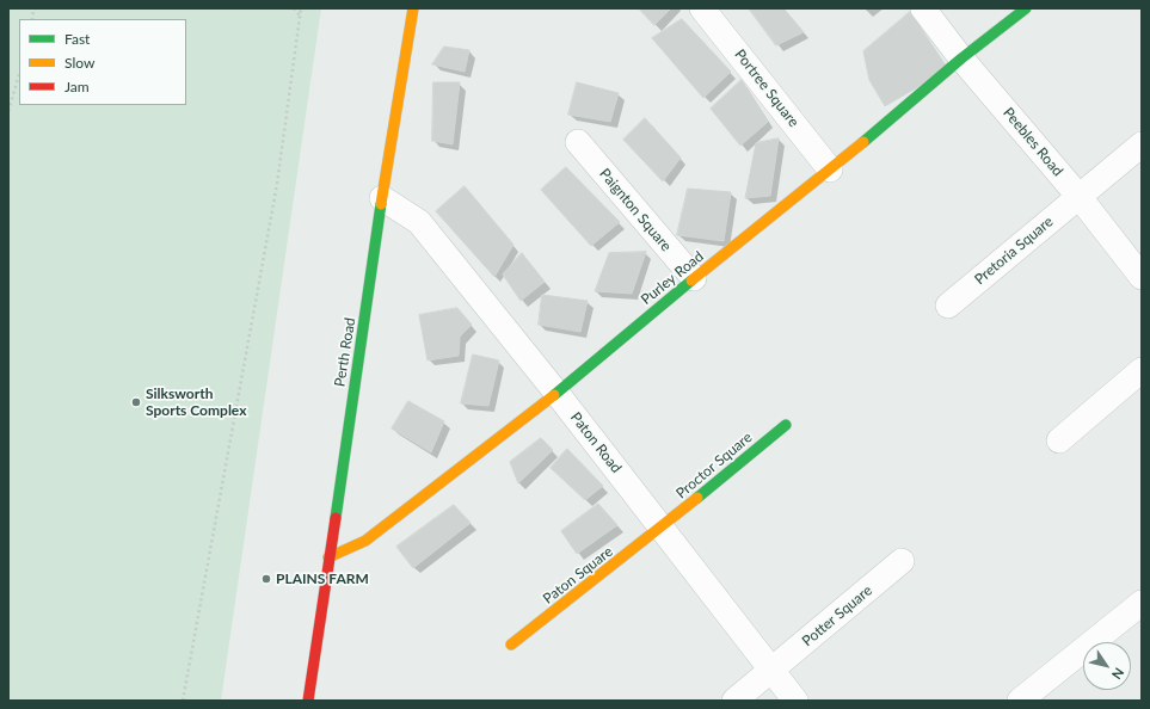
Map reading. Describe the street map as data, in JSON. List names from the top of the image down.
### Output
{
  "streets": {
    "street": [
      "Portree Square",
      "Peebles Road",
      "Paignton Square",
      "Pretoria Square",
      "Purley Road",
      "Perth Road",
      "Paton Road",
      "Proctor Square",
      "Paton Square",
      "Potter Square"
    ]
  },
  "crossings": [
    ["Portree Square", "Purley Road"],
    ["Peebles Road", "Pretoria Square"],
    ["Peebles Road", "Purley Road"],
    ["Paignton Square", "Purley Road"],
    ["Purley Road", "Perth Road"],
    ["Purley Road", "Paton Road"],
    ["Perth Road", "Paton Road"],
    ["Paton Road", "Proctor Square"],
    ["Paton Road", "Paton Square"],
    ["Paton Road", "Potter Square"],
    ["Proctor Square", "Paton Square"]
  ],
  "places": ["Silksworth Sports Complex", "PLAINS FARM"],
  "legend": ["Fast", "Slow", "Jam"],
  "north": "bottom right"
}
